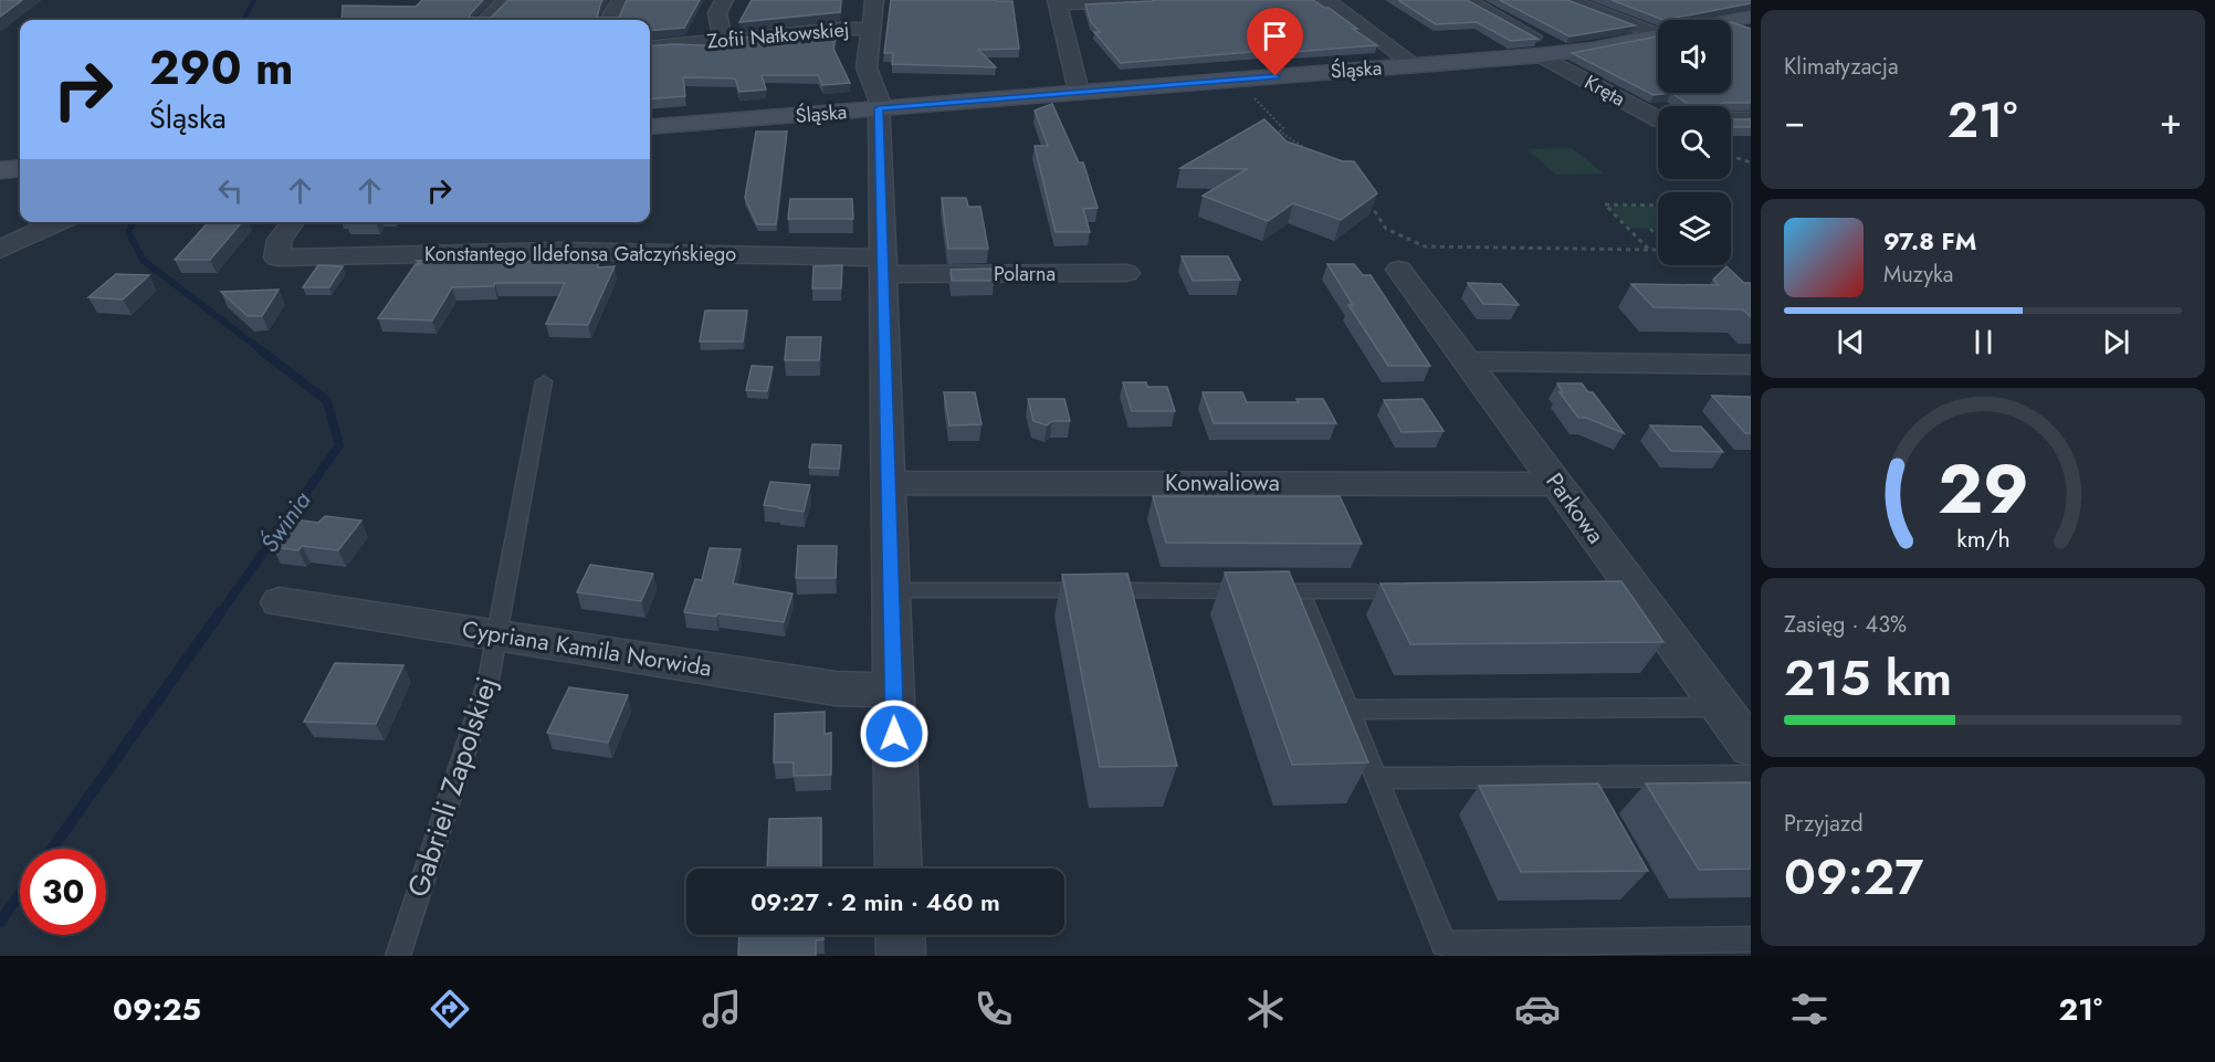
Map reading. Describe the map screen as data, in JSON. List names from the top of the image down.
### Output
{
  "streets": {
    "street": [
      "Zofii Nałkowskiej",
      "Śląska",
      "Kręta",
      "Konstantego Ildefonsa Gałczyńskiego",
      "Polarna",
      "Konwaliowa",
      "Parkowa",
      "Cypriana Kamila Norwida"
    ],
    "lane": ["Gabrieli Zapolskiej"]
  },
  "crossings": [
    ["Śląska", "Kręta"],
    ["Konstantego Ildefonsa Gałczyńskiego", "Polarna"],
    ["Konwaliowa", "Parkowa"],
    ["Cypriana Kamila Norwida", "Gabrieli Zapolskiej"]
  ],
  "water": ["Świnia"],
  "page": {
    "tile": [
      "Klimatyzacja",
      ["Zasięg · 43%", "215 km"],
      ["Przyjazd", "09:27"]
    ],
    "turn": ["290 m", "Śląska"],
    "heat": ["−", "21°", "+"],
    "song": ["97.8 FM", "Muzyka"],
    "limit": "30",
    "trip": "09:27 · 2 min · 460 m",
    "tabs": ["09:25", "21°"],
    "gauge": ["29", "km/h"]
  }
}
